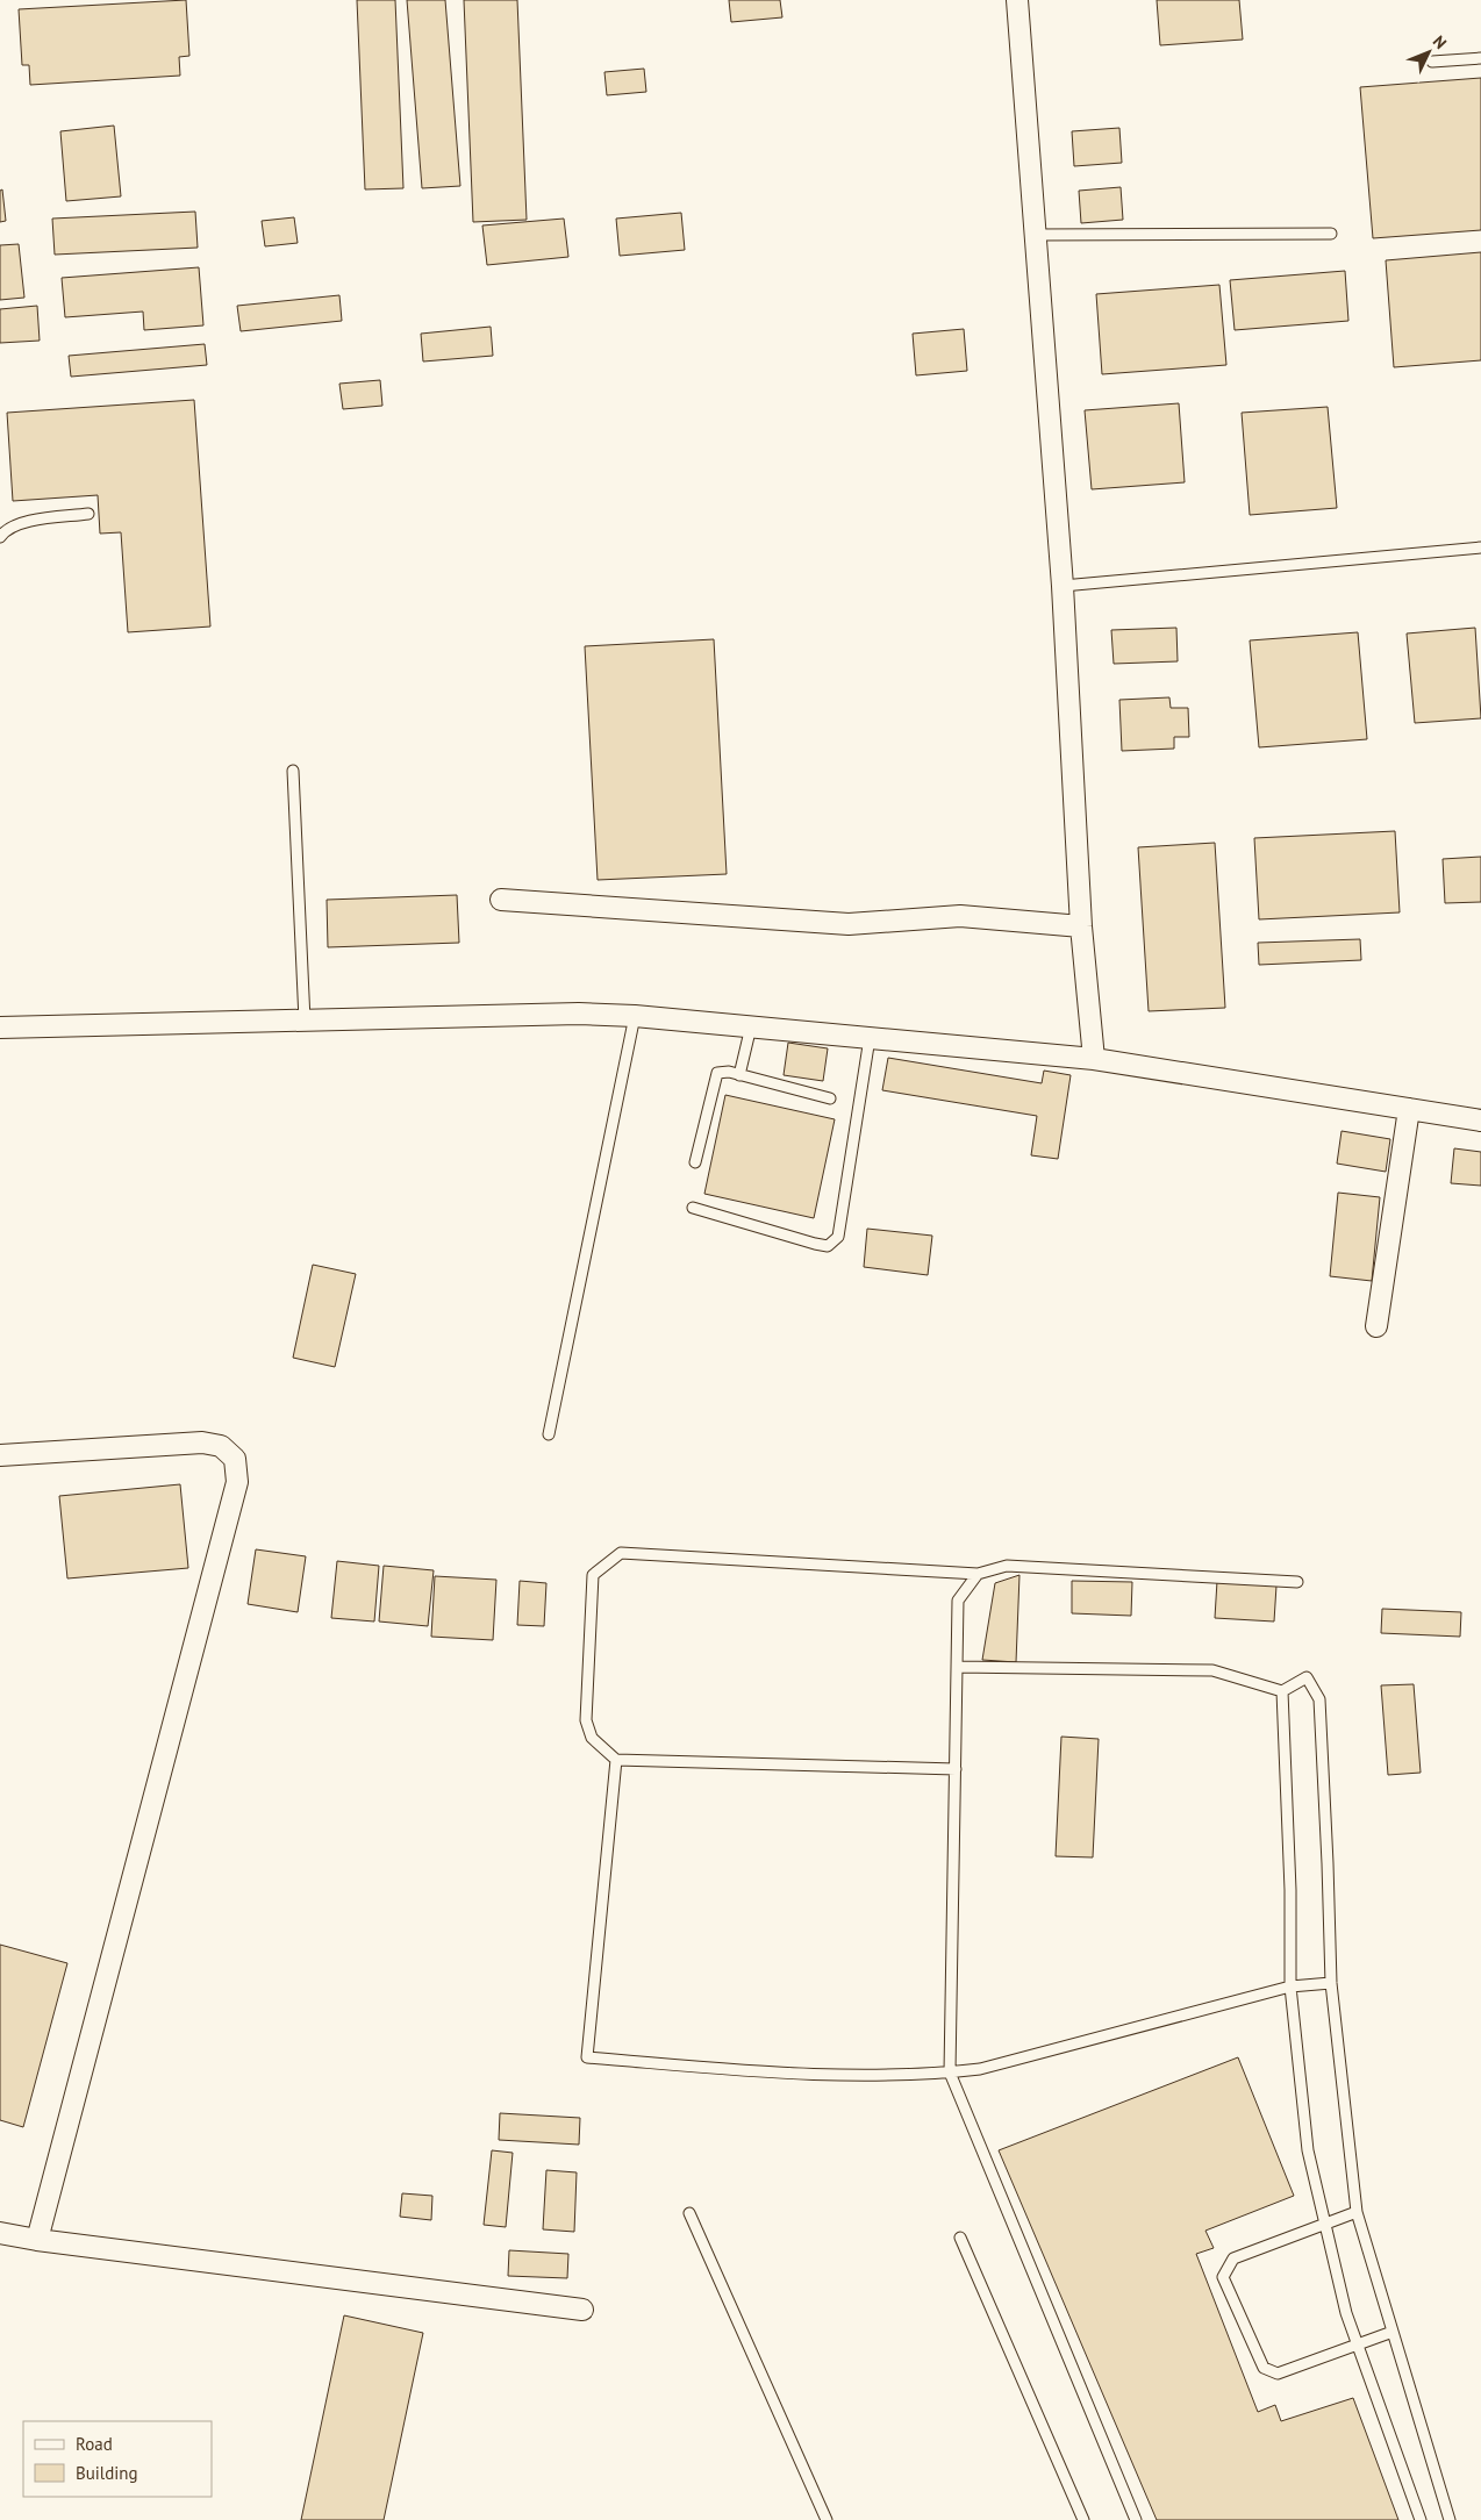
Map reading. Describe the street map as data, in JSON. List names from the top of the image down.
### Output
{
  "legend": ["Road", "Building"],
  "north": "top right"
}
